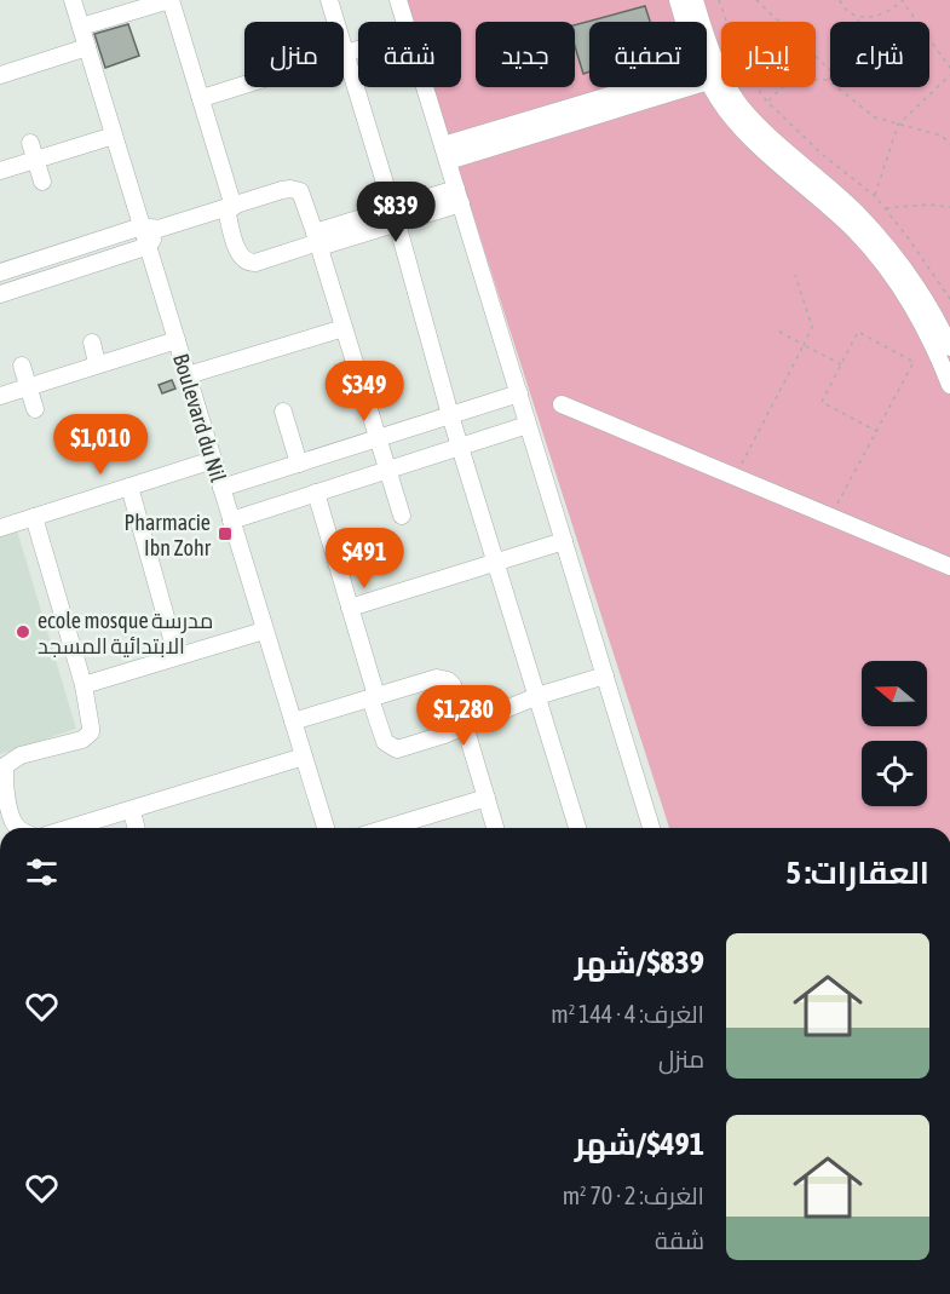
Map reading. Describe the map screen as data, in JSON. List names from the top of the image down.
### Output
{
  "streets": {
    "street": ["Boulevard du Nil"]
  },
  "places": {
    "transit": ["Pharmacie Ibn Zohr"],
    "other": ["ecole mosque مدرسة الابتدائية المسجد"]
  },
  "north": "left",
  "page": {
    "chip": [
      "شراء",
      "إيجار",
      "تصفية",
      "جديد",
      "شقة",
      "منزل"
    ],
    "price": [
      "$839",
      "$349",
      "$1,010",
      "$491",
      "$1,280"
    ],
    "heading": "العقارات: 5",
    "list": [
      {
        "name": "$839/شهر",
        "note": "الغرف: 4 · 144 m² · منزل"
      },
      {
        "name": "$491/شهر",
        "note": "الغرف: 2 · 70 m² · شقة"
      }
    ]
  }
}
